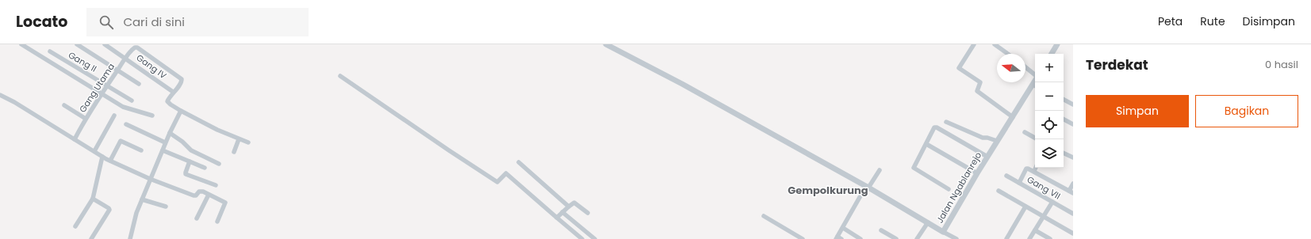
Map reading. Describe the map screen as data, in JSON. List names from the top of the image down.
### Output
{
  "streets": {
    "street": [
      "Gang II",
      "Gang IV",
      "Gang Utama",
      "Jalan Ngablanrejo",
      "Gang VII"
    ]
  },
  "crossings": [
    ["Gang II", "Gang Utama"],
    ["Gang IV", "Gang Utama"]
  ],
  "districts": ["Gempolkurung"],
  "north": "left",
  "page": {
    "header": "Locato",
    "search": "Cari di sini",
    "nav": ["Peta", "Rute", "Disimpan"],
    "heading": ["Terdekat", "0 hasil"],
    "map_buttons": ["+", "−"],
    "buttons": ["Simpan", "Bagikan"]
  }
}
